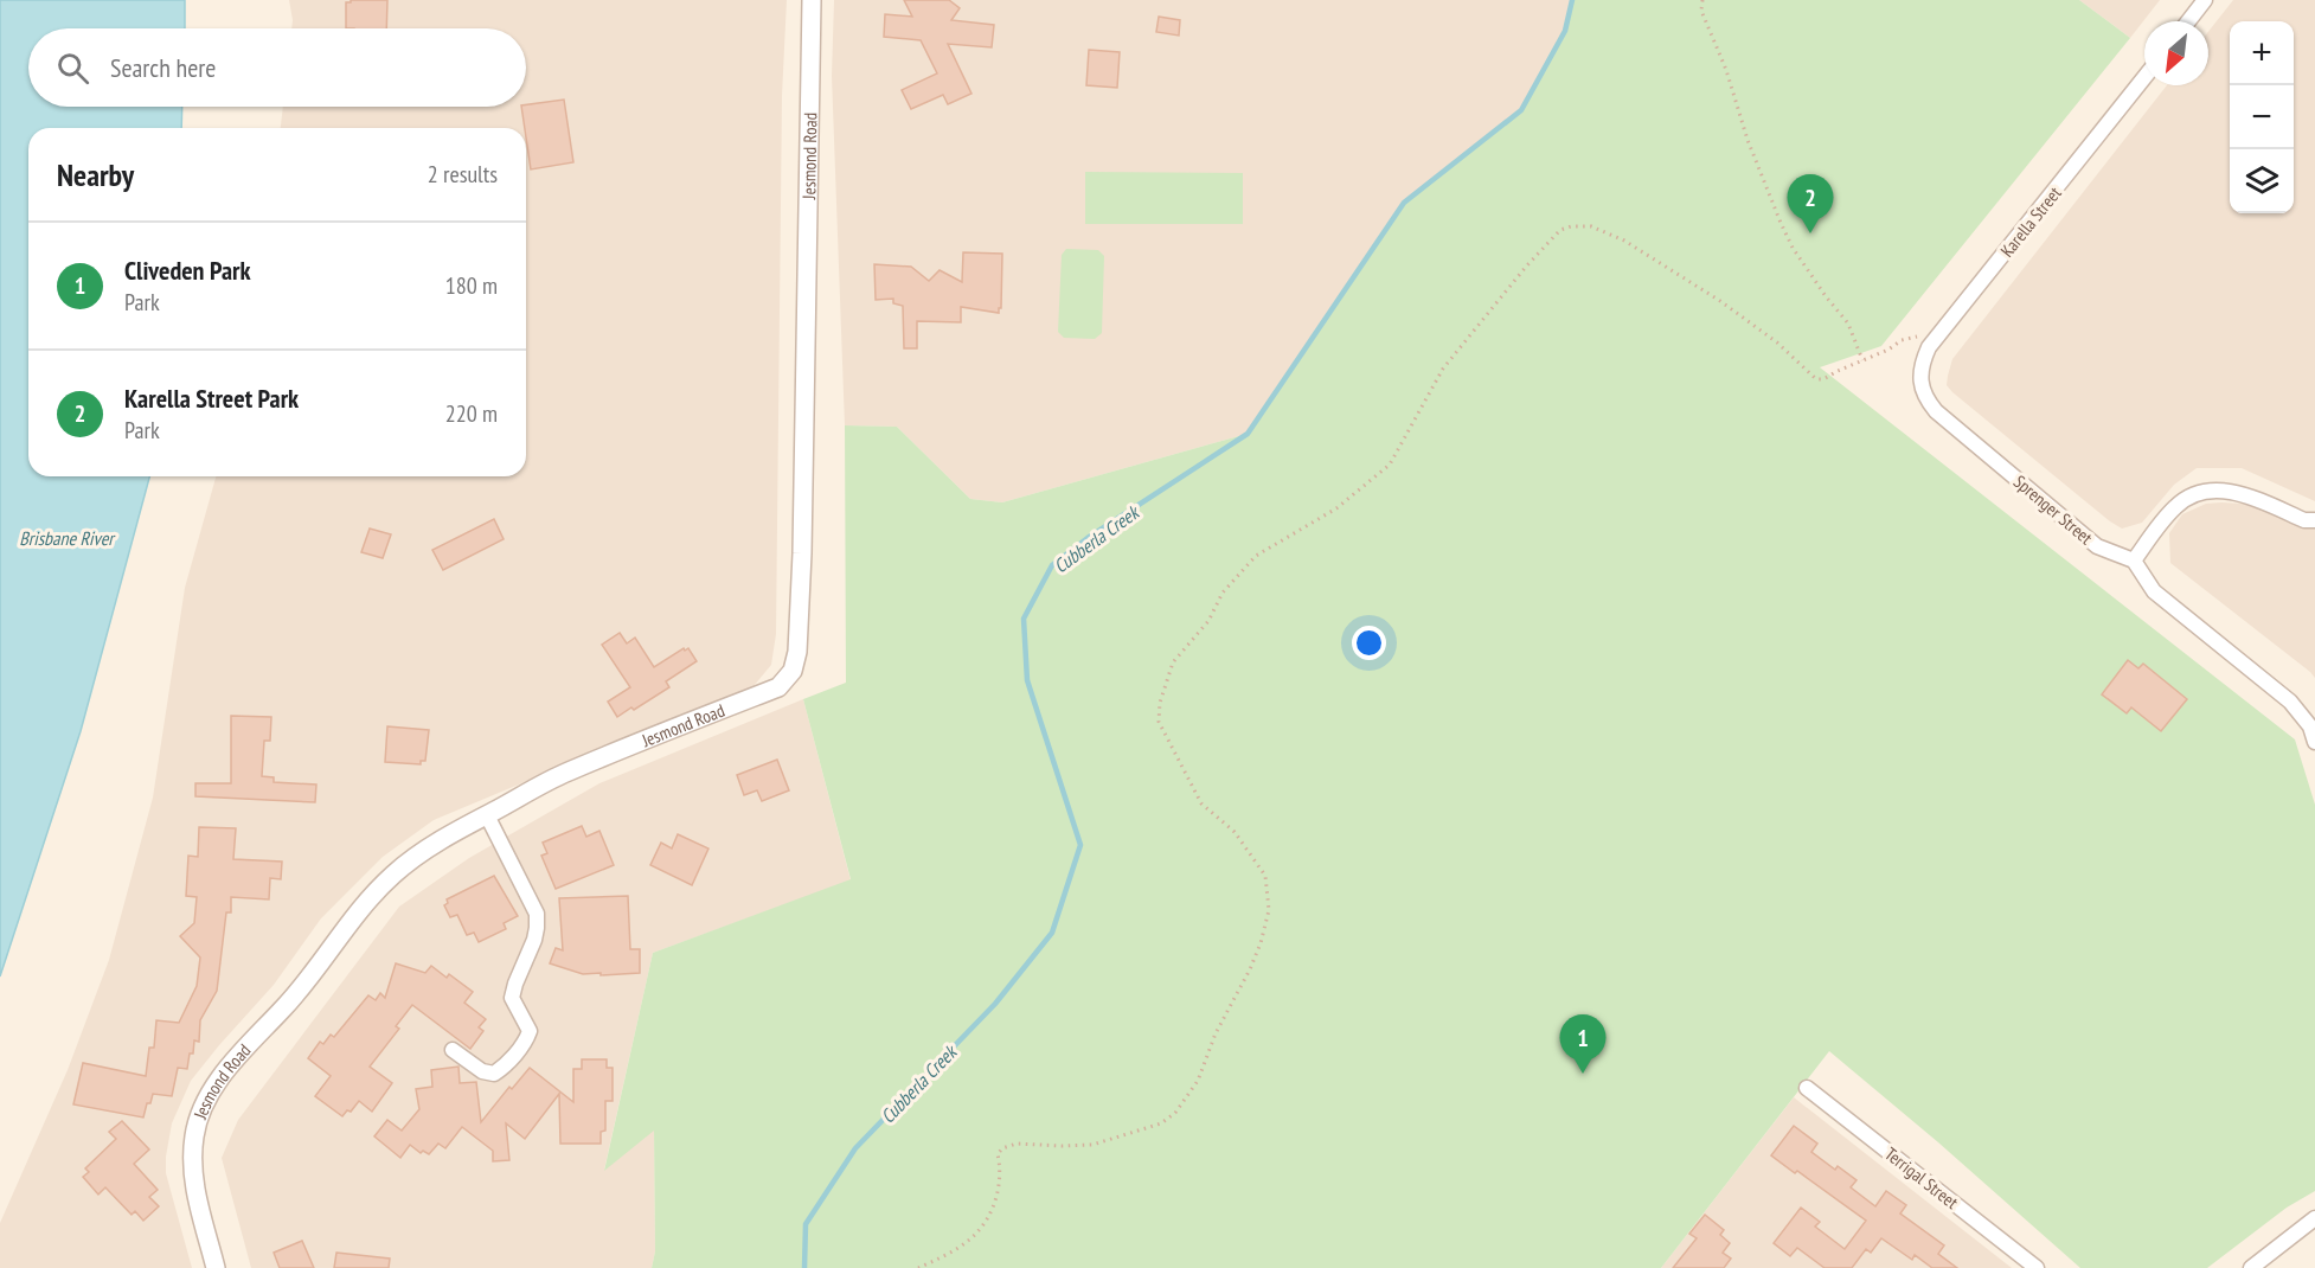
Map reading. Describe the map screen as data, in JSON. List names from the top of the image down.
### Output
{
  "streets": {
    "street": [
      "Jesmond Road",
      "Karella Street",
      "Sprenger Street",
      "Terrigal Street"
    ]
  },
  "crossings": [
    ["Karella Street", "Sprenger Street"]
  ],
  "water": ["Brisbane River", "Cubberla Creek"],
  "north": "bottom left",
  "page": {
    "map_buttons": ["+", "−"],
    "search": "Search here",
    "heading": ["Nearby", "2 results"],
    "pins": ["2", "1"],
    "list": [
      {
        "mark": "1",
        "name": "Cliveden Park",
        "note": "Park",
        "value": "180 m"
      },
      {
        "mark": "2",
        "name": "Karella Street Park",
        "note": "Park",
        "value": "220 m"
      }
    ]
  }
}
